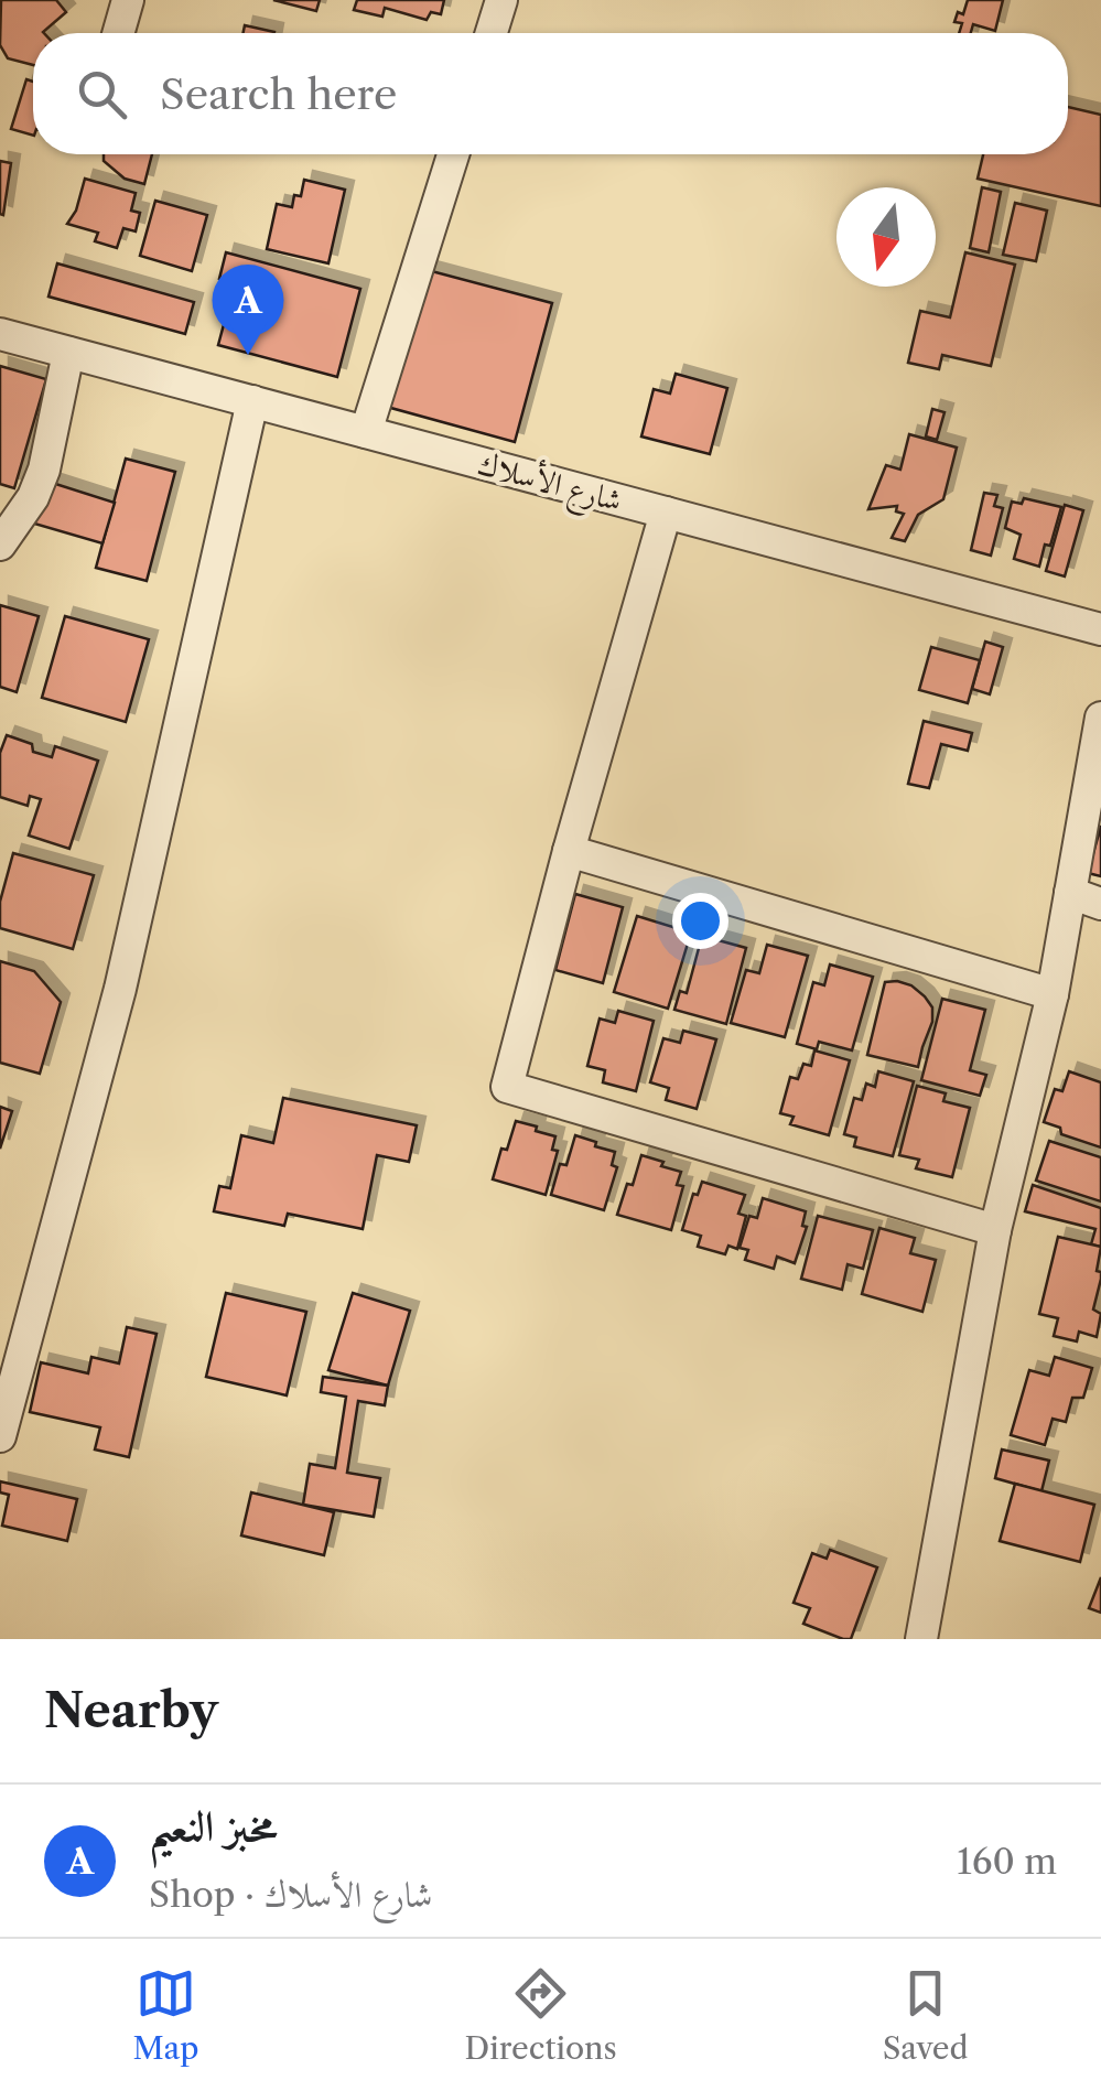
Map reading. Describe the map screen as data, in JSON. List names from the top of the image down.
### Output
{
  "streets": {
    "street": ["شارع الأسلاك"]
  },
  "north": "bottom",
  "page": {
    "search": "Search here",
    "pins": "A",
    "heading": "Nearby",
    "list": [
      {
        "mark": "A",
        "name": "مخبز النعيم",
        "note": "Shop · شارع الأسلاك",
        "value": "160 m"
      }
    ],
    "nav": ["Map", "Directions", "Saved"]
  }
}
